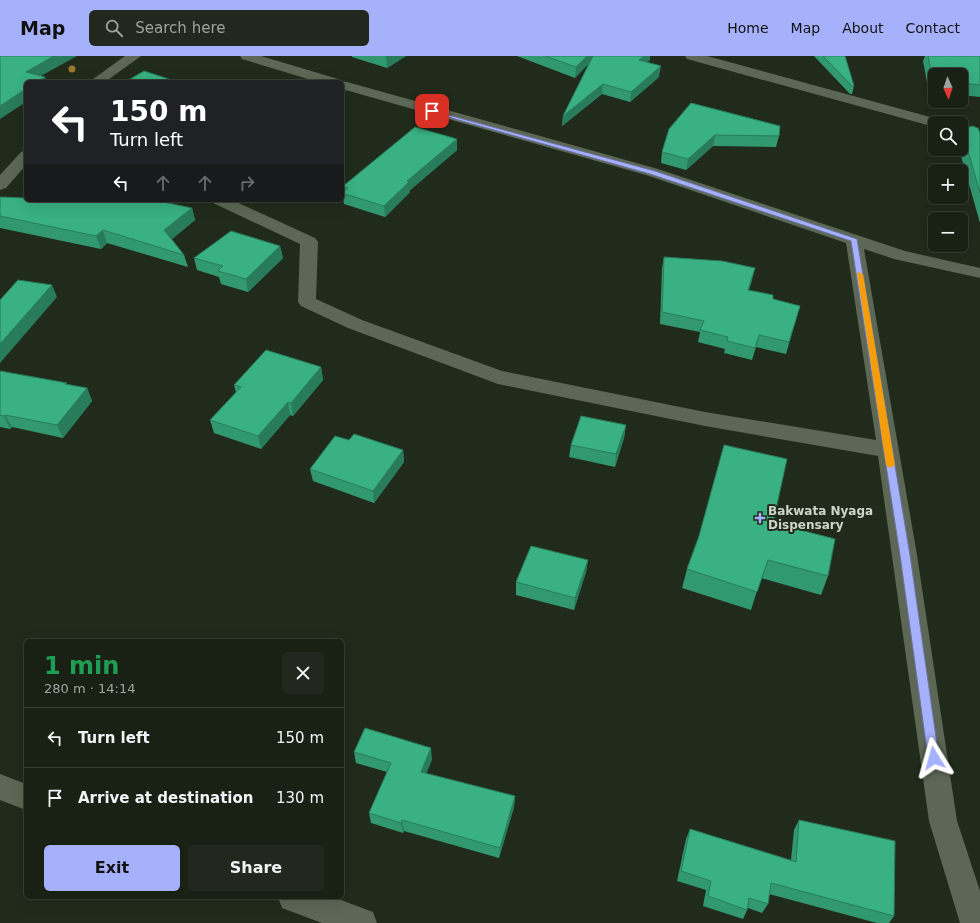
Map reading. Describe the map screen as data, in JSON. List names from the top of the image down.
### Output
{
  "places": {
    "health": ["Bakwata Nyaga Dispensary"]
  },
  "north": "bottom",
  "page": {
    "header": "Map",
    "search": "Search here",
    "nav": [
      "Home",
      "Map",
      "About",
      "Contact"
    ],
    "map_buttons": ["+", "−"],
    "turn": ["150 m", "Turn left"],
    "heading": ["1 min", "280 m · 14:14"],
    "list": [
      {
        "name": "Turn left",
        "value": "150 m"
      },
      {
        "name": "Arrive at destination",
        "value": "130 m"
      }
    ],
    "buttons": ["Exit", "Share"]
  }
}
